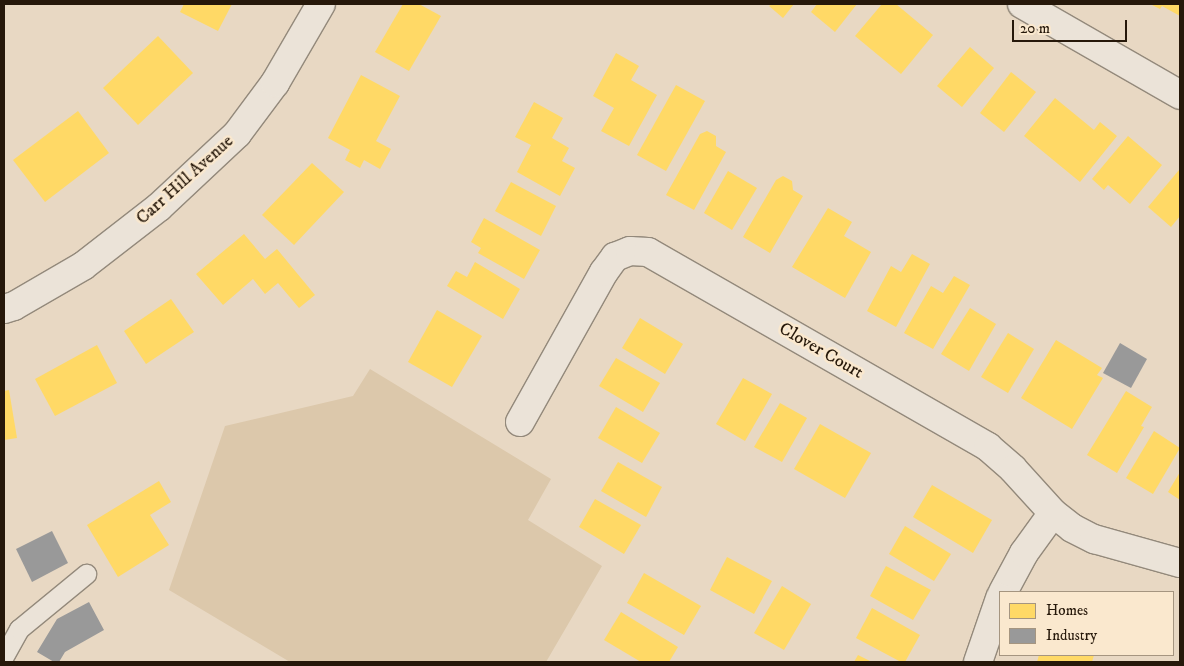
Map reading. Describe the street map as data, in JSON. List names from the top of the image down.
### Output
{
  "streets": {
    "street": ["Carr Hill Avenue", "Clover Court"]
  },
  "legend": ["Homes", "Industry"],
  "scale_bar": "20 m"
}
